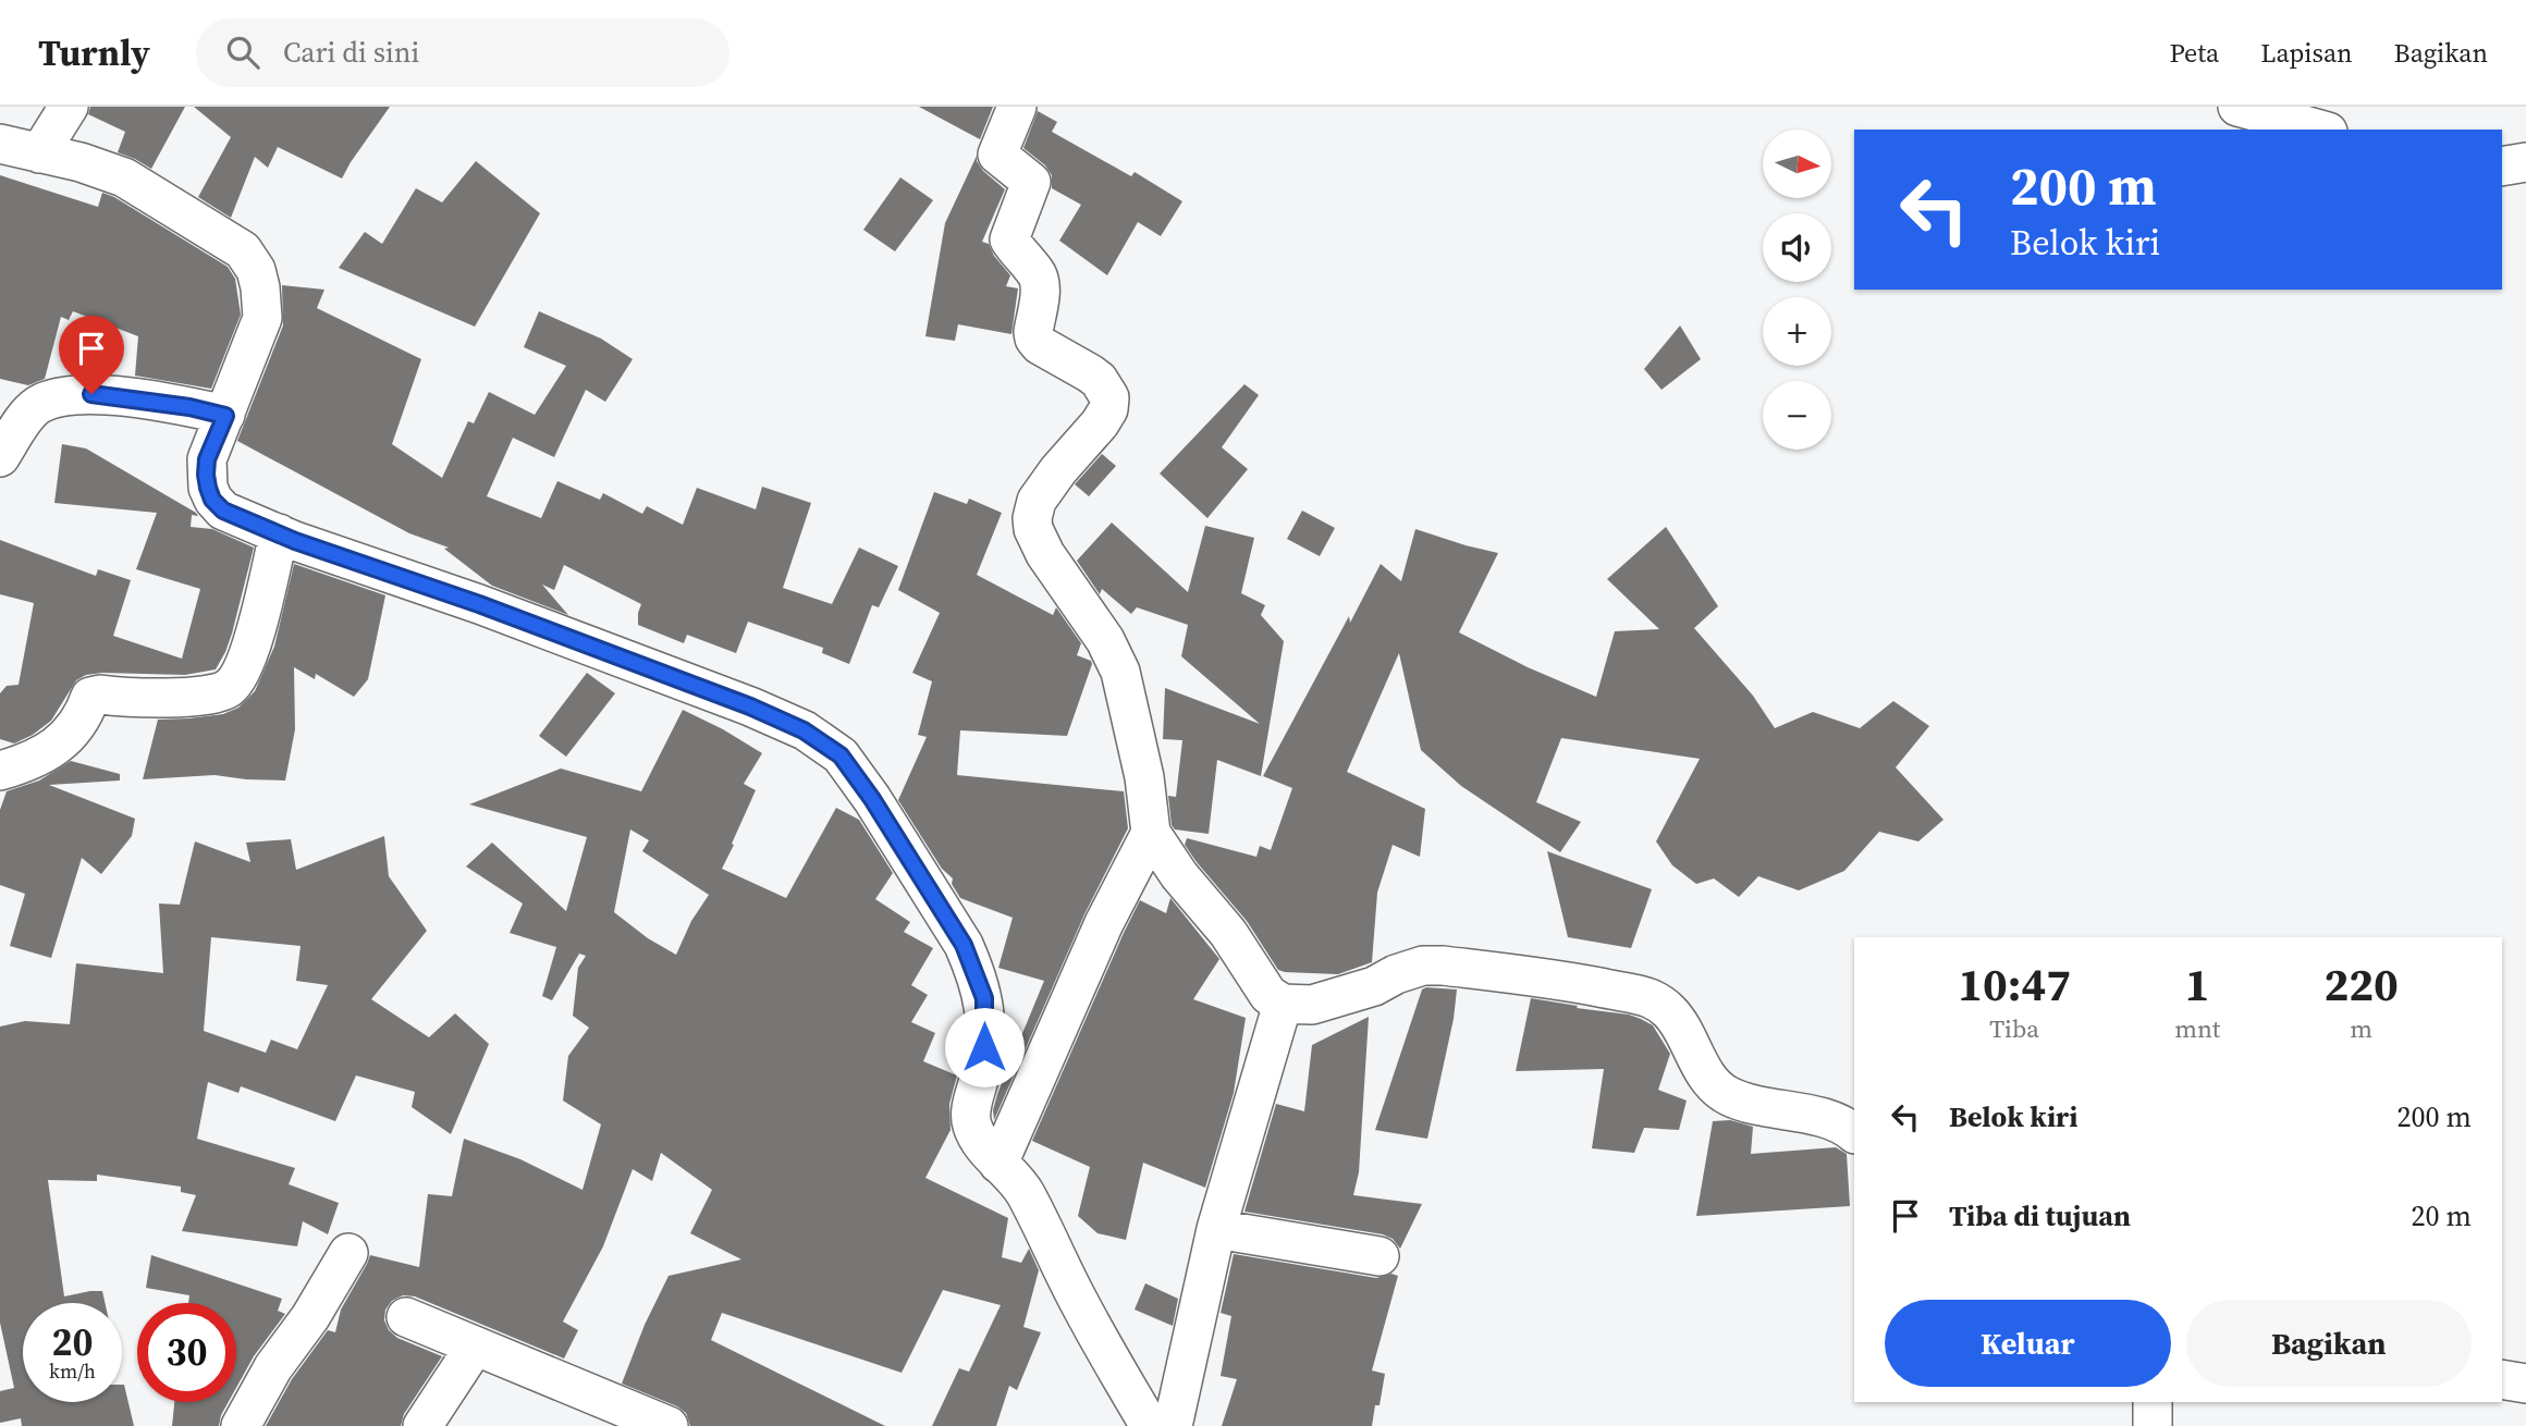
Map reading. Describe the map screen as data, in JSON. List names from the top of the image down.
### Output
{
  "north": "right",
  "page": {
    "header": "Turnly",
    "search": "Cari di sini",
    "nav": ["Peta", "Lapisan", "Bagikan"],
    "map_buttons": ["+", "−"],
    "turn": ["200 m", "Belok kiri"],
    "eta": [
      "10:47",
      "Tiba",
      "1",
      "mnt",
      "220",
      "m"
    ],
    "list": [
      {
        "name": "Belok kiri",
        "value": "200 m"
      },
      {
        "name": "Tiba di tujuan",
        "value": "20 m"
      }
    ],
    "buttons": ["Keluar", "Bagikan"],
    "speed": "20 km/h",
    "limit": "30"
  }
}
